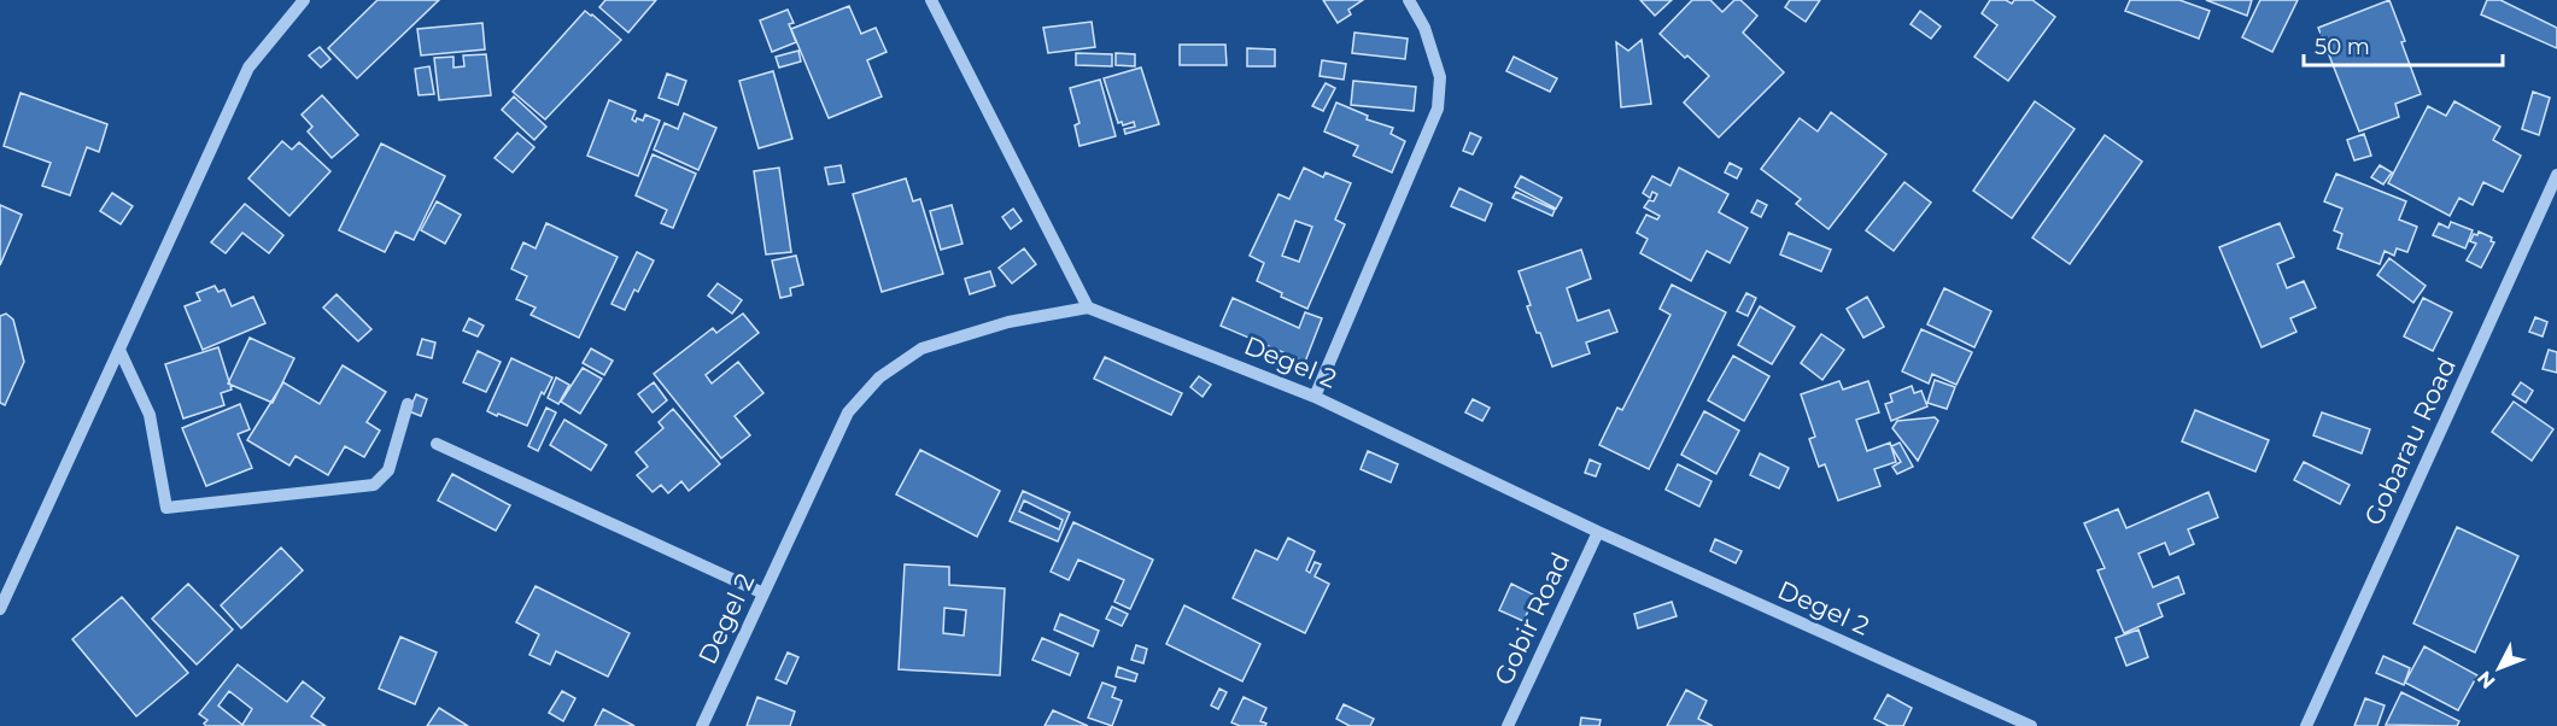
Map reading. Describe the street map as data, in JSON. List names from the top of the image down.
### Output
{
  "streets": {
    "street": ["Degel 2", "Gobarau Road", "Gobir Road"]
  },
  "crossings": [
    ["Degel 2", "Gobir Road"]
  ],
  "scale_bar": "50 m",
  "north": "bottom left"
}
